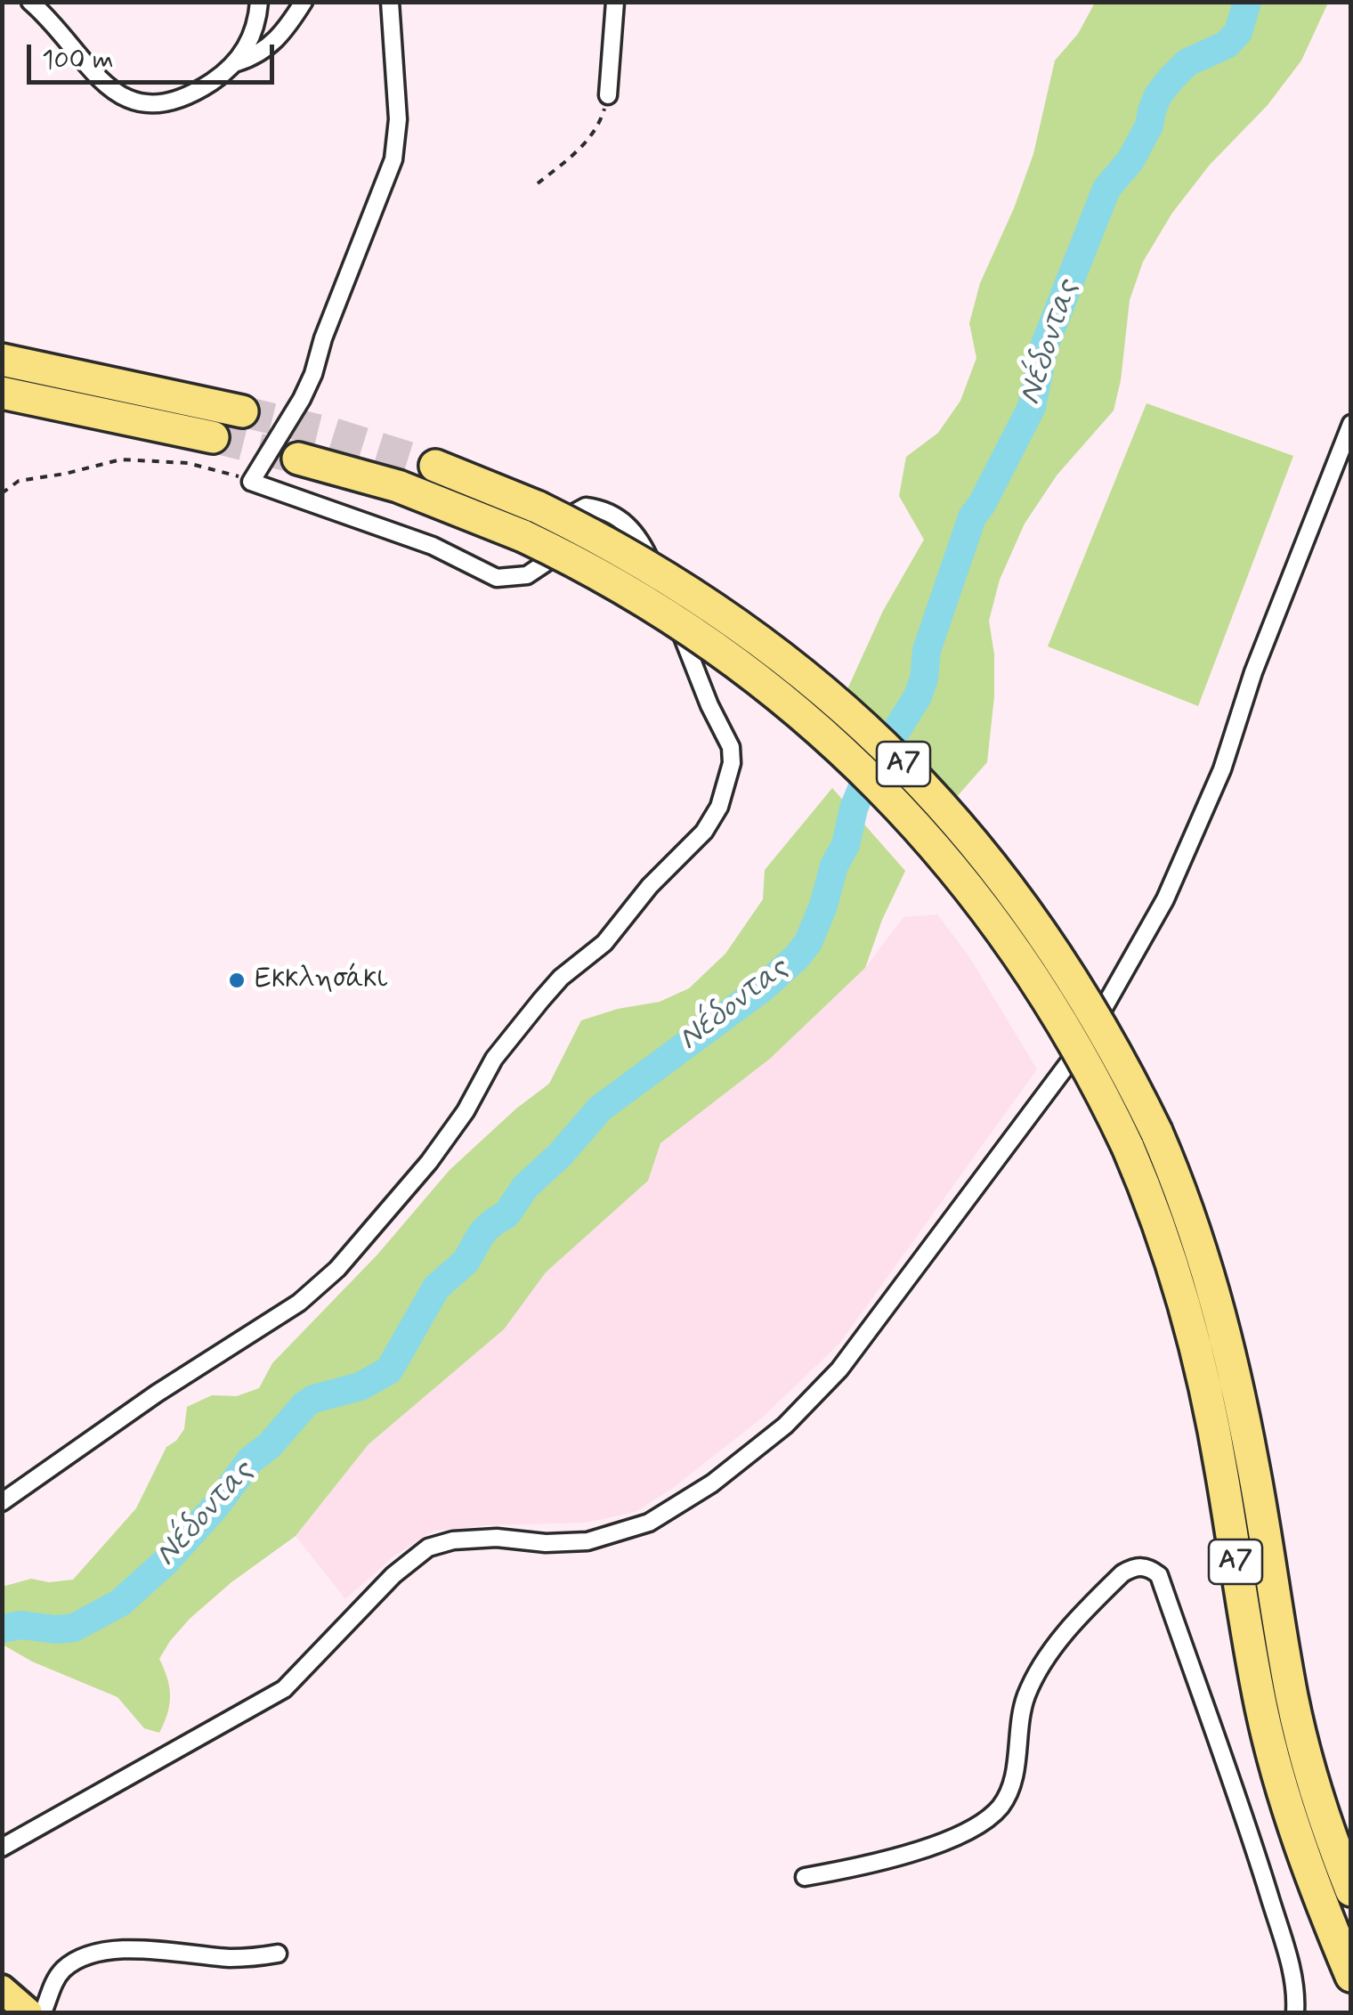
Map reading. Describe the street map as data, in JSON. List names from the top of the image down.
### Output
{
  "streets": {
    "highway": ["Α7"]
  },
  "water": ["Νέδoντας"],
  "places": ["Εκκλησάκι"],
  "scale_bar": "100 m"
}
